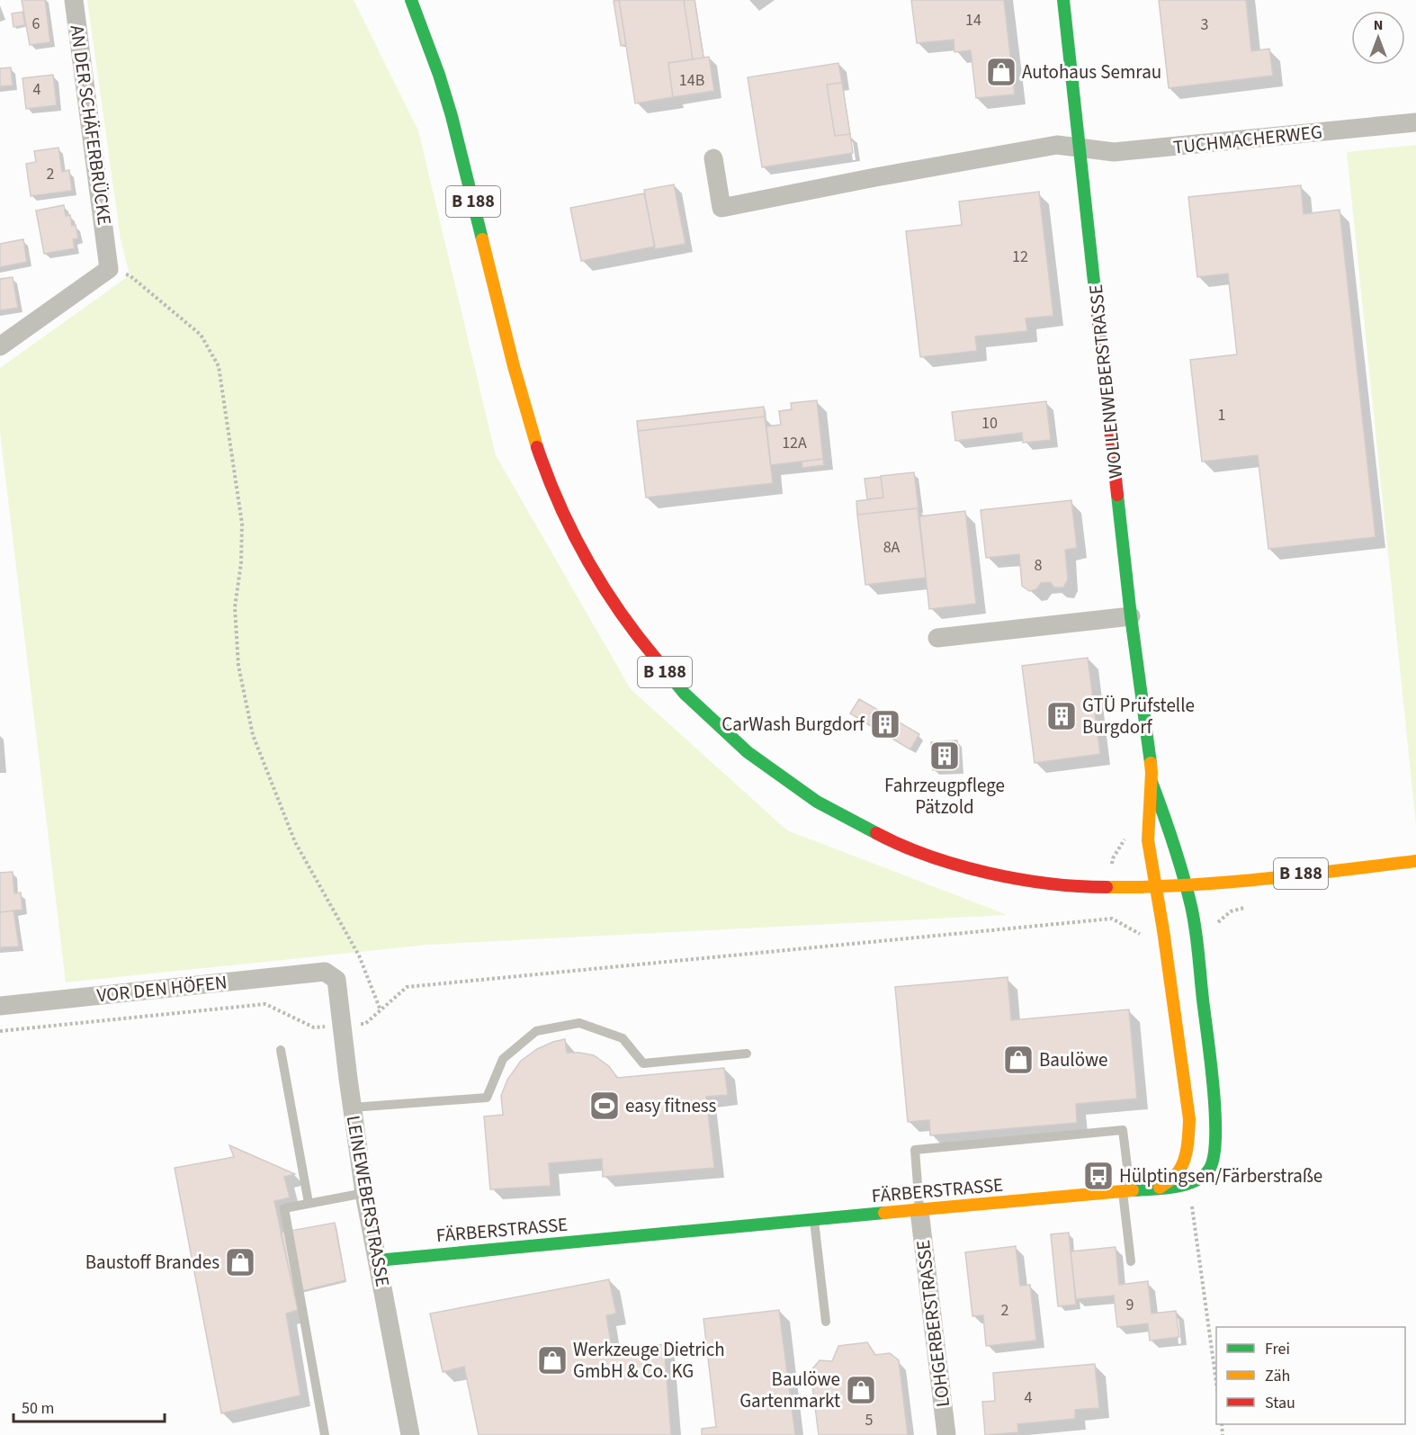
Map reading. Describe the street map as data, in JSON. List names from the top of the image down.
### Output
{
  "streets": {
    "street": [
      "AN DER SCHÄFERBRÜCKE",
      "TUCHMACHERWEG",
      "B 188",
      "WOLLENWEBERSTRASSE",
      "VOR DEN HÖFEN",
      "FÄRBERSTRASSE",
      "LEINEWEBERSTRASSE",
      "LOHGERBERSTRASSE"
    ]
  },
  "crossings": [
    ["TUCHMACHERWEG", "WOLLENWEBERSTRASSE"],
    ["B 188", "WOLLENWEBERSTRASSE"],
    ["B 188", "FÄRBERSTRASSE"],
    ["WOLLENWEBERSTRASSE", "FÄRBERSTRASSE"],
    ["VOR DEN HÖFEN", "LEINEWEBERSTRASSE"],
    ["FÄRBERSTRASSE", "LEINEWEBERSTRASSE"],
    ["FÄRBERSTRASSE", "LOHGERBERSTRASSE"]
  ],
  "places": {
    "shop": [
      "Autohaus Semrau",
      "Baulöwe",
      "Baustoff Brandes",
      "Werkzeuge Dietrich GmbH & Co. KG",
      "Baulöwe Gartenmarkt"
    ],
    "building": ["GTÜ Prüfstelle Burgdorf", "CarWash Burgdorf", "Fahrzeugpflege Pätzold"],
    "sports": ["easy fitness"],
    "bus stop": ["Hülptingsen/Färberstraße"]
  },
  "house_numbers": [
    "14",
    "6",
    "3",
    "14B",
    "4",
    "2",
    "12",
    "1",
    "10",
    "12A",
    "8A",
    "8",
    "9",
    "2",
    "4",
    "5"
  ],
  "legend": ["Frei", "Zäh", "Stau"],
  "scale_bar": "50 m",
  "north": "top"
}
